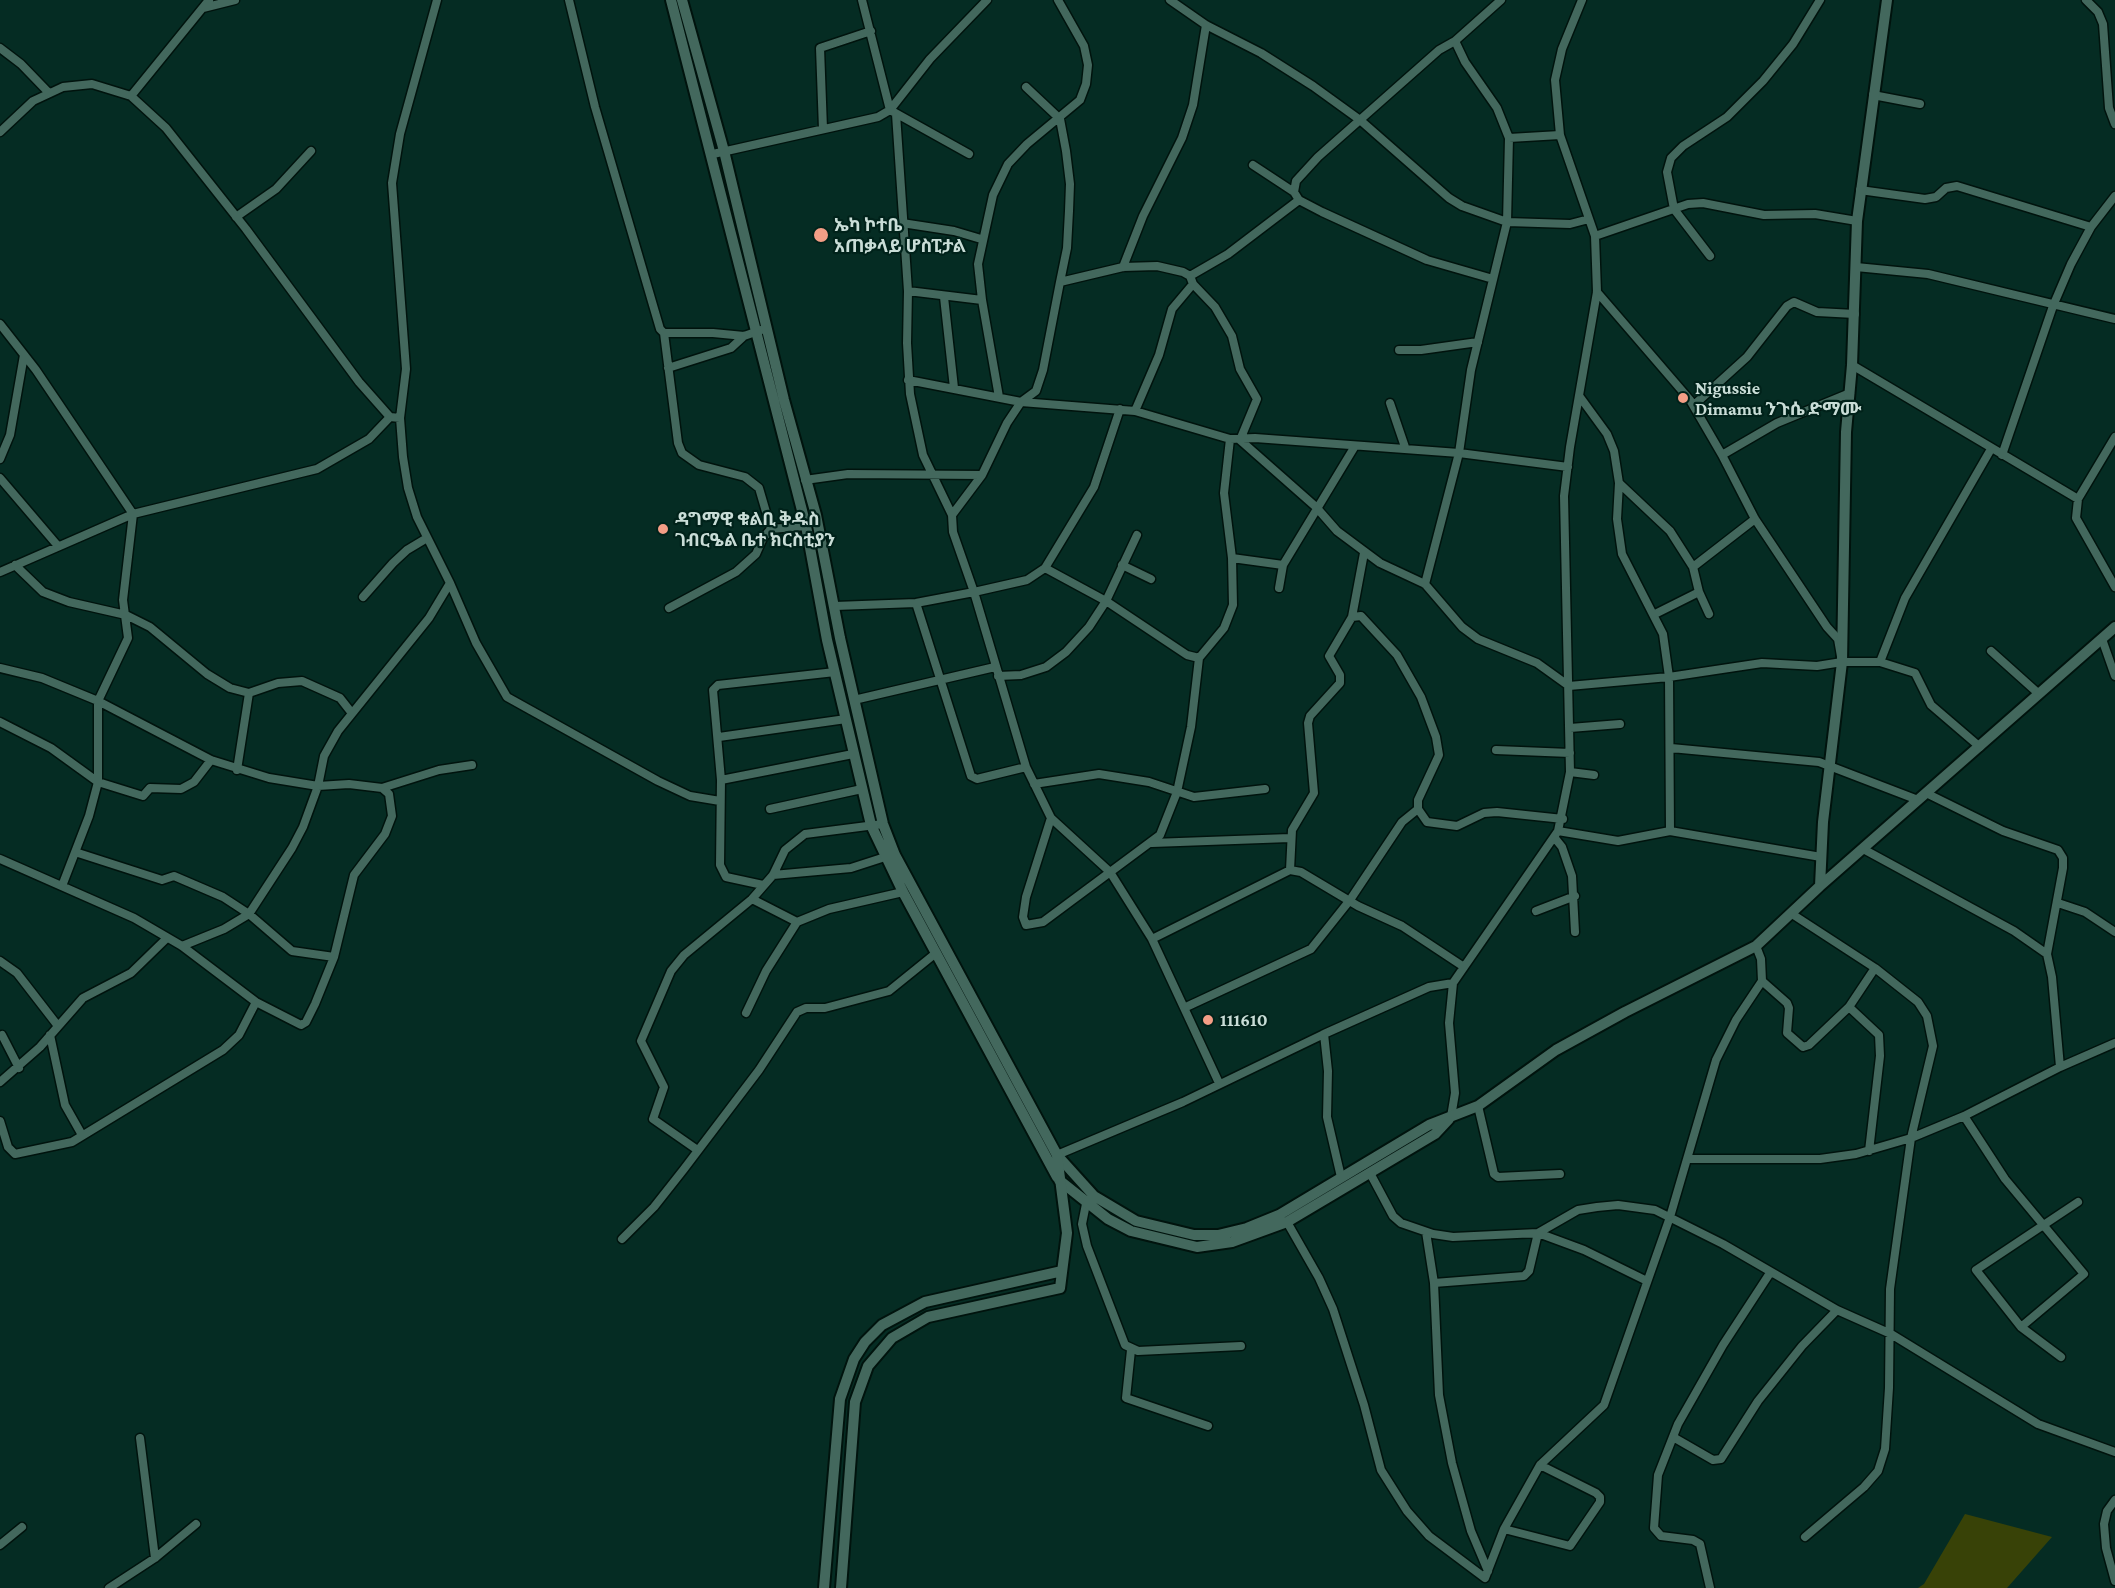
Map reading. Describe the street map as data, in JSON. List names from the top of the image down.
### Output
{
  "places": [
    "ኤካ ኮተቤ አጠቃላይ ሆስፒታል",
    "Nigussie Dimamu ንጉሴ ድማሙ",
    "ዳግማዊ ቁልቢ ቅዱስ ገብርዔል ቤተ ክርስቲያን",
    "111610"
  ]
}
